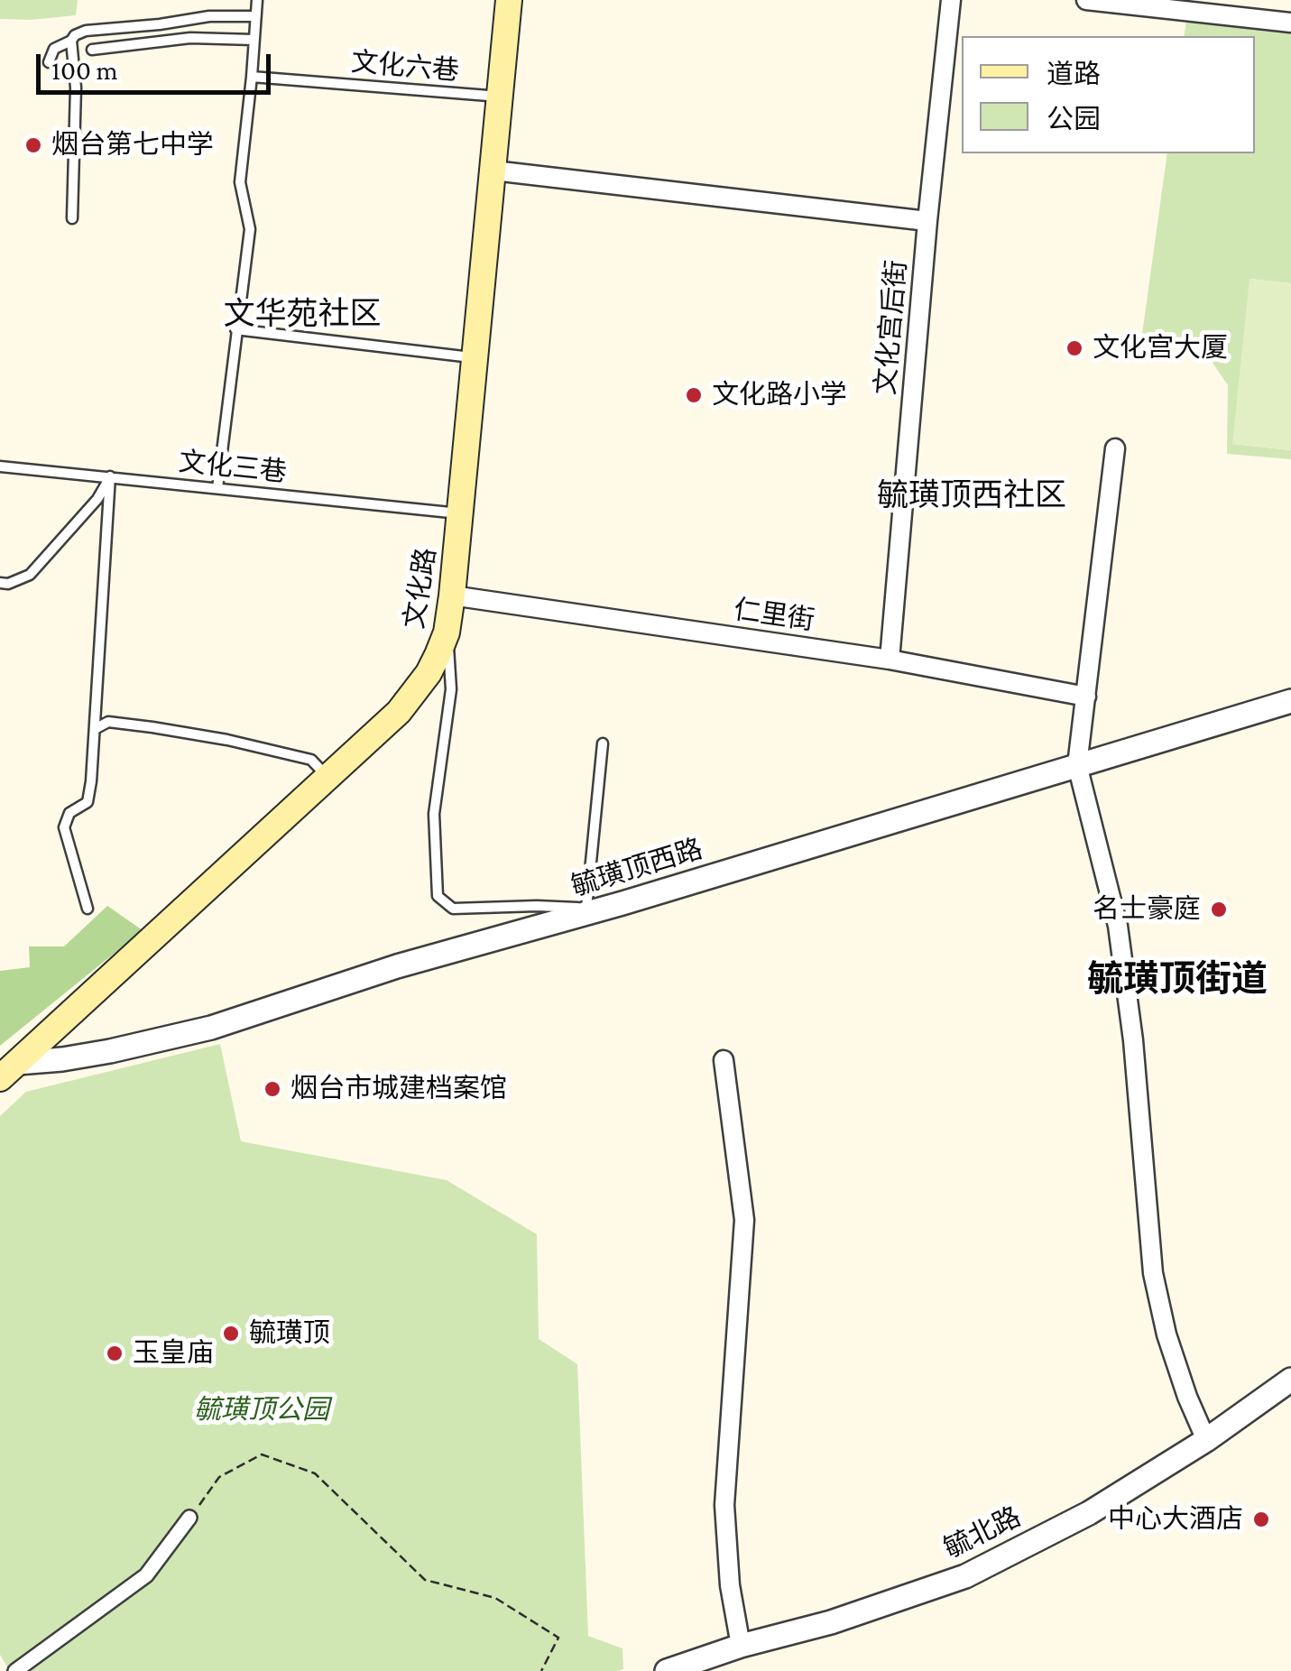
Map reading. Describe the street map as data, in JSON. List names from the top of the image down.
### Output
{
  "streets": {
    "main road": ["文化路"],
    "street": [
      "文化宫后街",
      "仁里街",
      "毓璜顶西路",
      "毓北路"
    ],
    "lane": ["文化六巷", "文化三巷"]
  },
  "crossings": [
    ["文化六巷", "文化路"],
    ["文化宫后街", "仁里街"],
    ["文化三巷", "文化路"],
    ["文化路", "仁里街"],
    ["文化路", "毓璜顶西路"]
  ],
  "districts": ["文华苑社区", "毓璜顶西社区", "毓璜顶街道"],
  "parks": ["毓璜顶公园"],
  "places": [
    "烟台第七中学",
    "文化宫大厦",
    "文化路小学",
    "名士豪庭",
    "烟台市城建档案馆",
    "毓璜顶",
    "玉皇庙",
    "中心大酒店"
  ],
  "legend": ["道路", "公园"],
  "scale_bar": "100 m"
}
